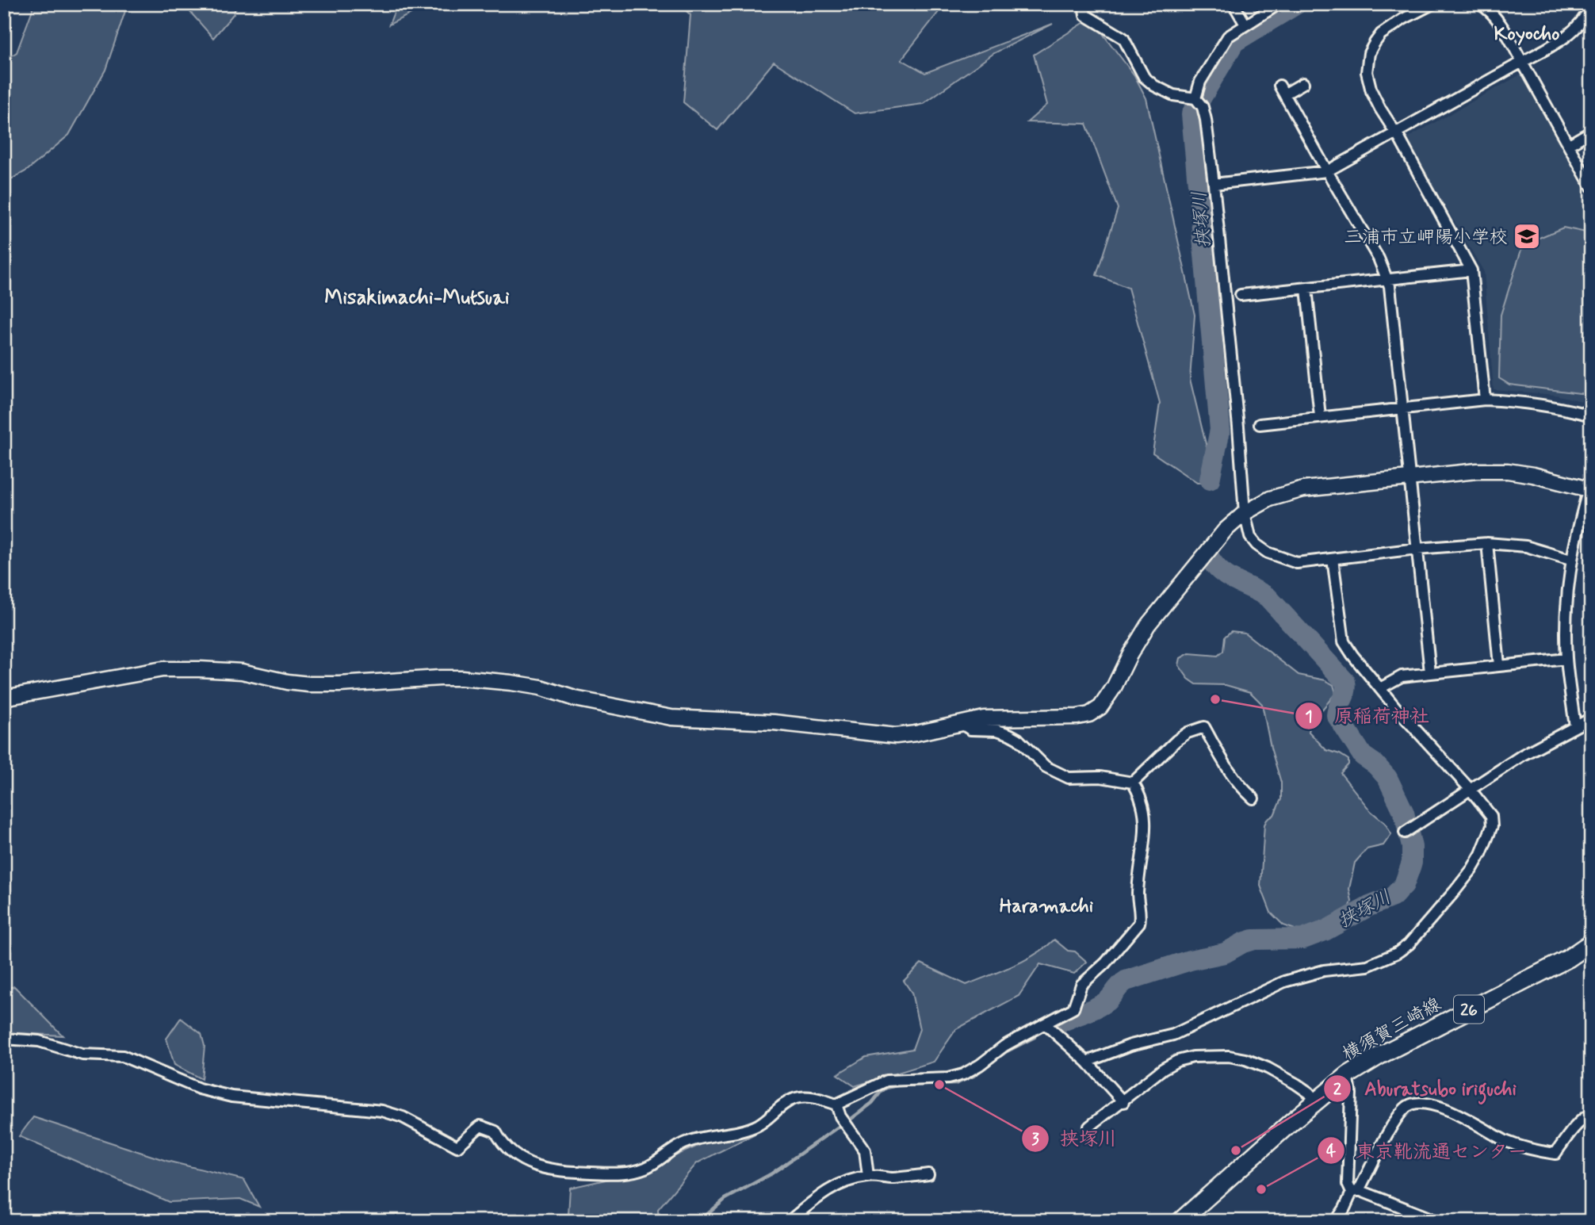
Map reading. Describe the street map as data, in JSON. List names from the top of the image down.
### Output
{
  "streets": {
    "main road": ["26", "横須賀三崎線"]
  },
  "districts": ["Koyocho", "Misakimachi-Mutsuai", "Haramachi"],
  "water": ["挟塚川"],
  "places": {
    "school or university": ["三浦市立岬陽小学校"],
    "other": [
      "原稲荷神社",
      "挟塚川",
      "Aburatsubo iriguchi",
      "東京靴流通センター"
    ]
  }
}
